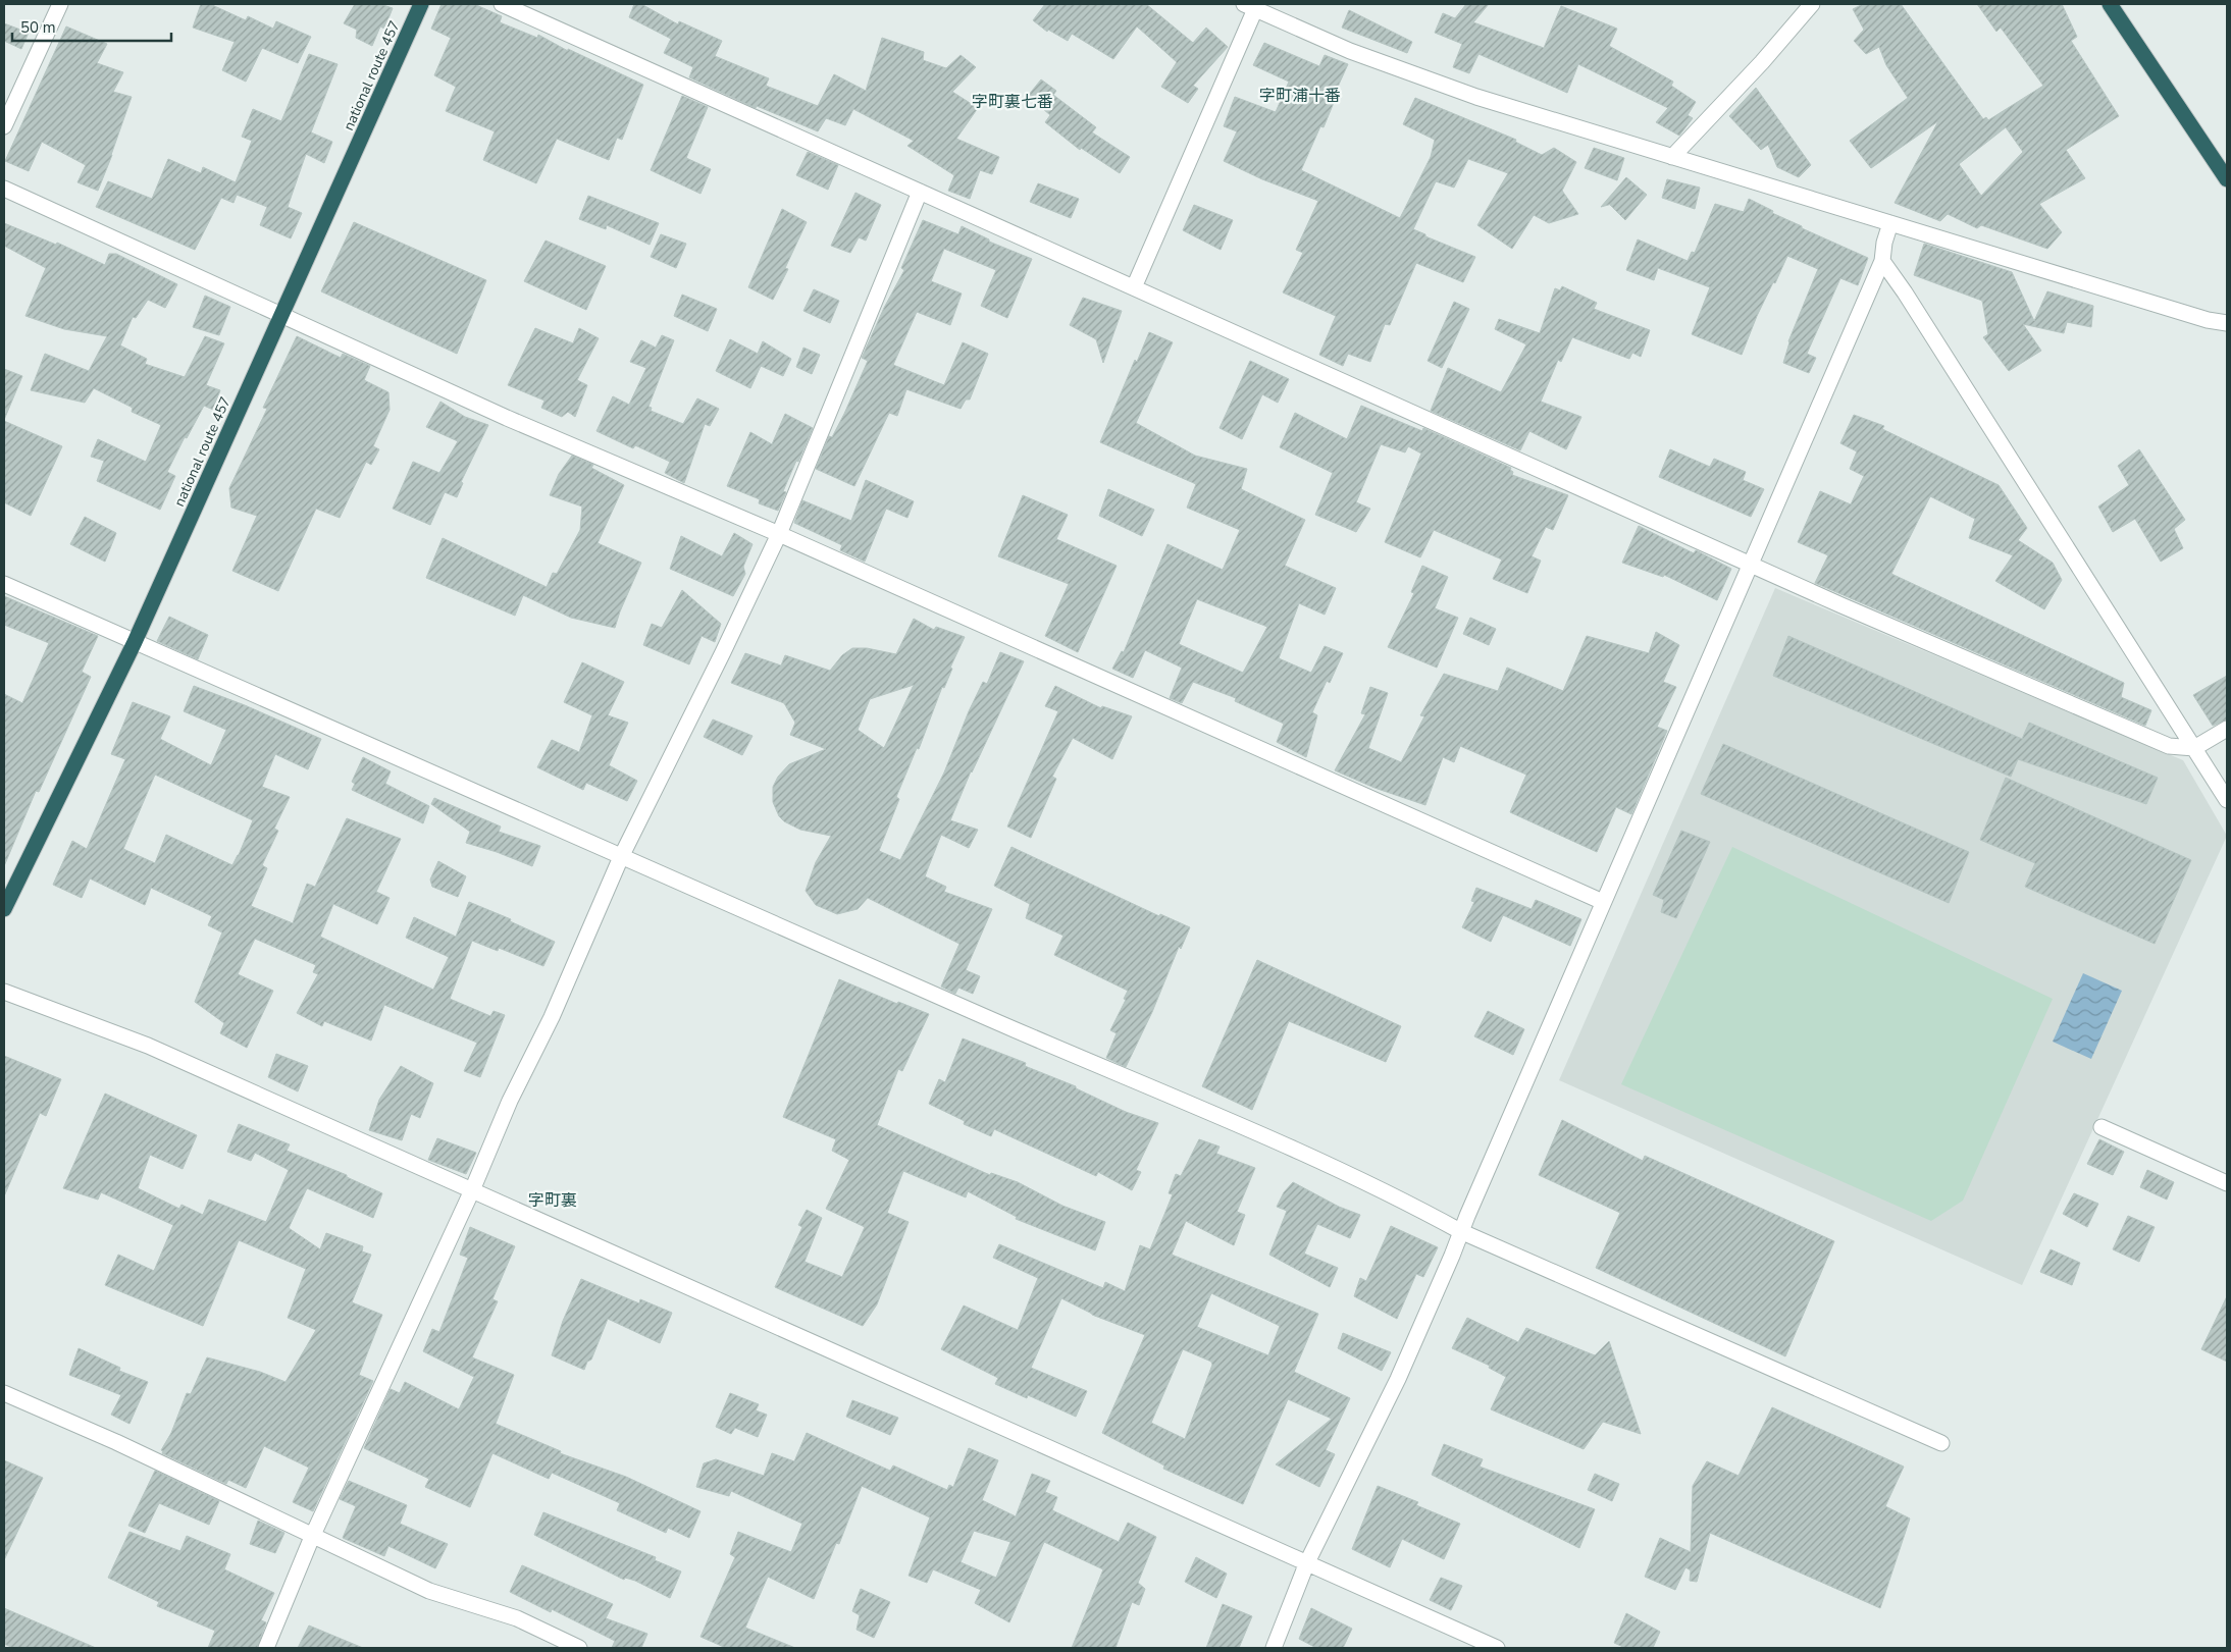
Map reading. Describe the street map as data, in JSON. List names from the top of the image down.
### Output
{
  "streets": {
    "highway": ["national route 457"]
  },
  "districts": ["字町浦十番", "字町裏七番", "字町裏"],
  "scale_bar": "50 m"
}
